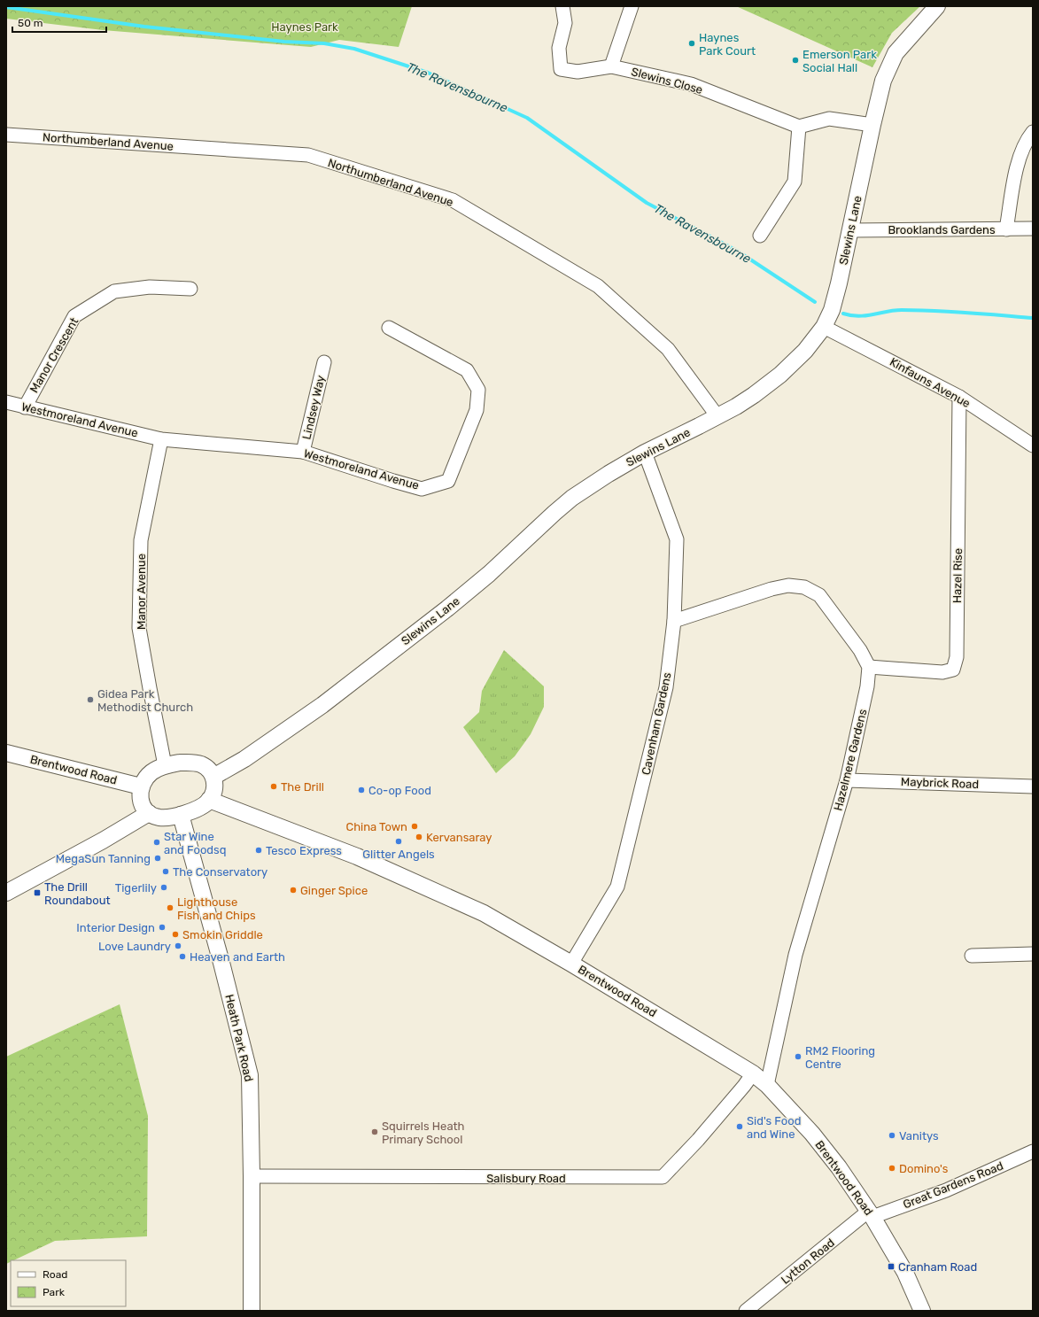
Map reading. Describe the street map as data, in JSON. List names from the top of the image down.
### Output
{
  "streets": {
    "street": [
      "Slewins Close",
      "Northumberland Avenue",
      "Brooklands Gardens",
      "Slewins Lane",
      "Manor Crescent",
      "Kinfauns Avenue",
      "Lindsey Way",
      "Westmoreland Avenue",
      "Hazel Rise",
      "Manor Avenue",
      "Cavenham Gardens",
      "Hazelmere Gardens",
      "Brentwood Road",
      "Maybrick Road",
      "Heath Park Road",
      "Salisbury Road",
      "Great Gardens Road",
      "Lytton Road"
    ]
  },
  "crossings": [
    ["Northumberland Avenue", "Slewins Lane"],
    ["Brooklands Gardens", "Slewins Lane"],
    ["Slewins Lane", "Kinfauns Avenue"],
    ["Slewins Lane", "Manor Avenue"],
    ["Slewins Lane", "Cavenham Gardens"],
    ["Slewins Lane", "Brentwood Road"],
    ["Slewins Lane", "Heath Park Road"],
    ["Manor Crescent", "Westmoreland Avenue"],
    ["Kinfauns Avenue", "Hazel Rise"],
    ["Lindsey Way", "Westmoreland Avenue"],
    ["Westmoreland Avenue", "Manor Avenue"],
    ["Hazel Rise", "Hazelmere Gardens"],
    ["Manor Avenue", "Brentwood Road"],
    ["Manor Avenue", "Heath Park Road"],
    ["Cavenham Gardens", "Hazelmere Gardens"],
    ["Cavenham Gardens", "Brentwood Road"],
    ["Hazelmere Gardens", "Brentwood Road"],
    ["Hazelmere Gardens", "Maybrick Road"],
    ["Brentwood Road", "Heath Park Road"],
    ["Brentwood Road", "Salisbury Road"],
    ["Brentwood Road", "Great Gardens Road"],
    ["Brentwood Road", "Lytton Road"],
    ["Heath Park Road", "Salisbury Road"],
    ["Great Gardens Road", "Lytton Road"]
  ],
  "water": ["The Ravensbourne"],
  "parks": ["Haynes Park"],
  "places": {
    "other": [
      "Haynes Park Court",
      "Emerson Park Social Hall",
      "Gidea Park Methodist Church",
      "The Drill",
      "Co-op Food",
      "China Town",
      "Kervansaray",
      "Glitter Angels",
      "Star Wine and Foodsq",
      "Tesco Express",
      "MegaSun Tanning",
      "The Conservatory",
      "Tigerlily",
      "Ginger Spice",
      "Lighthouse Fish and Chips",
      "Interior Design",
      "Smokin Griddle",
      "Love Laundry",
      "Heaven and Earth",
      "RM2 Flooring Centre",
      "Sid's Food and Wine",
      "Squirrels Heath Primary School",
      "Vanitys",
      "Domino's"
    ],
    "transit": ["The Drill Roundabout", "Cranham Road"]
  },
  "legend": ["Road", "Park"],
  "scale_bar": "50 m"
}
